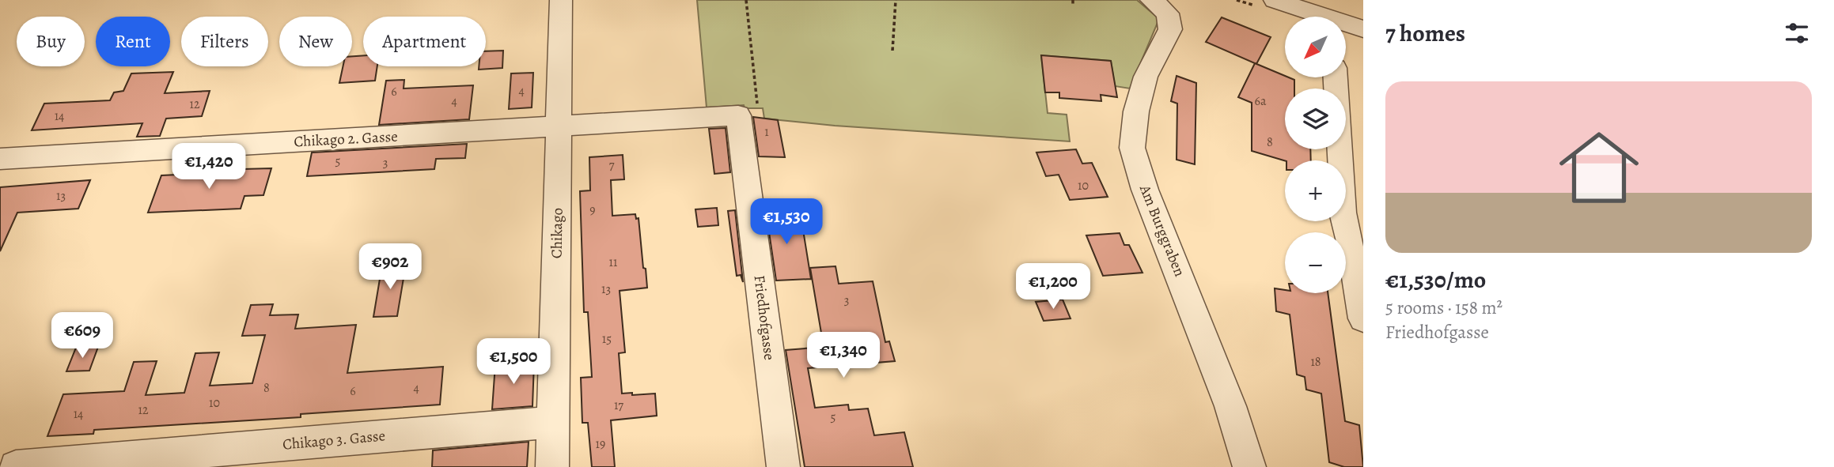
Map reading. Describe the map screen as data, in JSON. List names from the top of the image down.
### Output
{
  "streets": {
    "street": [
      "Chikago 2. Gasse",
      "Am Burggraben",
      "Chikago",
      "Friedhofgasse",
      "Chikago 3. Gasse"
    ]
  },
  "crossings": [
    ["Chikago 2. Gasse", "Chikago"],
    ["Chikago", "Chikago 3. Gasse"]
  ],
  "house_numbers": [
    "4",
    "6",
    "4",
    "6a",
    "12",
    "14",
    "1",
    "8",
    "5",
    "3",
    "7",
    "10",
    "13",
    "9",
    "11",
    "13",
    "3",
    "15",
    "18",
    "8",
    "4",
    "6",
    "10",
    "17",
    "12",
    "14",
    "5",
    "19"
  ],
  "north": "bottom left",
  "page": {
    "heading": "7 homes",
    "map_buttons": ["+", "−"],
    "chip": [
      "Buy",
      "Rent",
      "Filters",
      "New",
      "Apartment"
    ],
    "list": [
      {
        "name": "€1,530/mo",
        "note": "5 rooms · 158 m² · Friedhofgasse"
      }
    ],
    "price": [
      "€1,420",
      "€1,530",
      "€902",
      "€1,200",
      "€609",
      "€1,340",
      "€1,500"
    ]
  }
}
